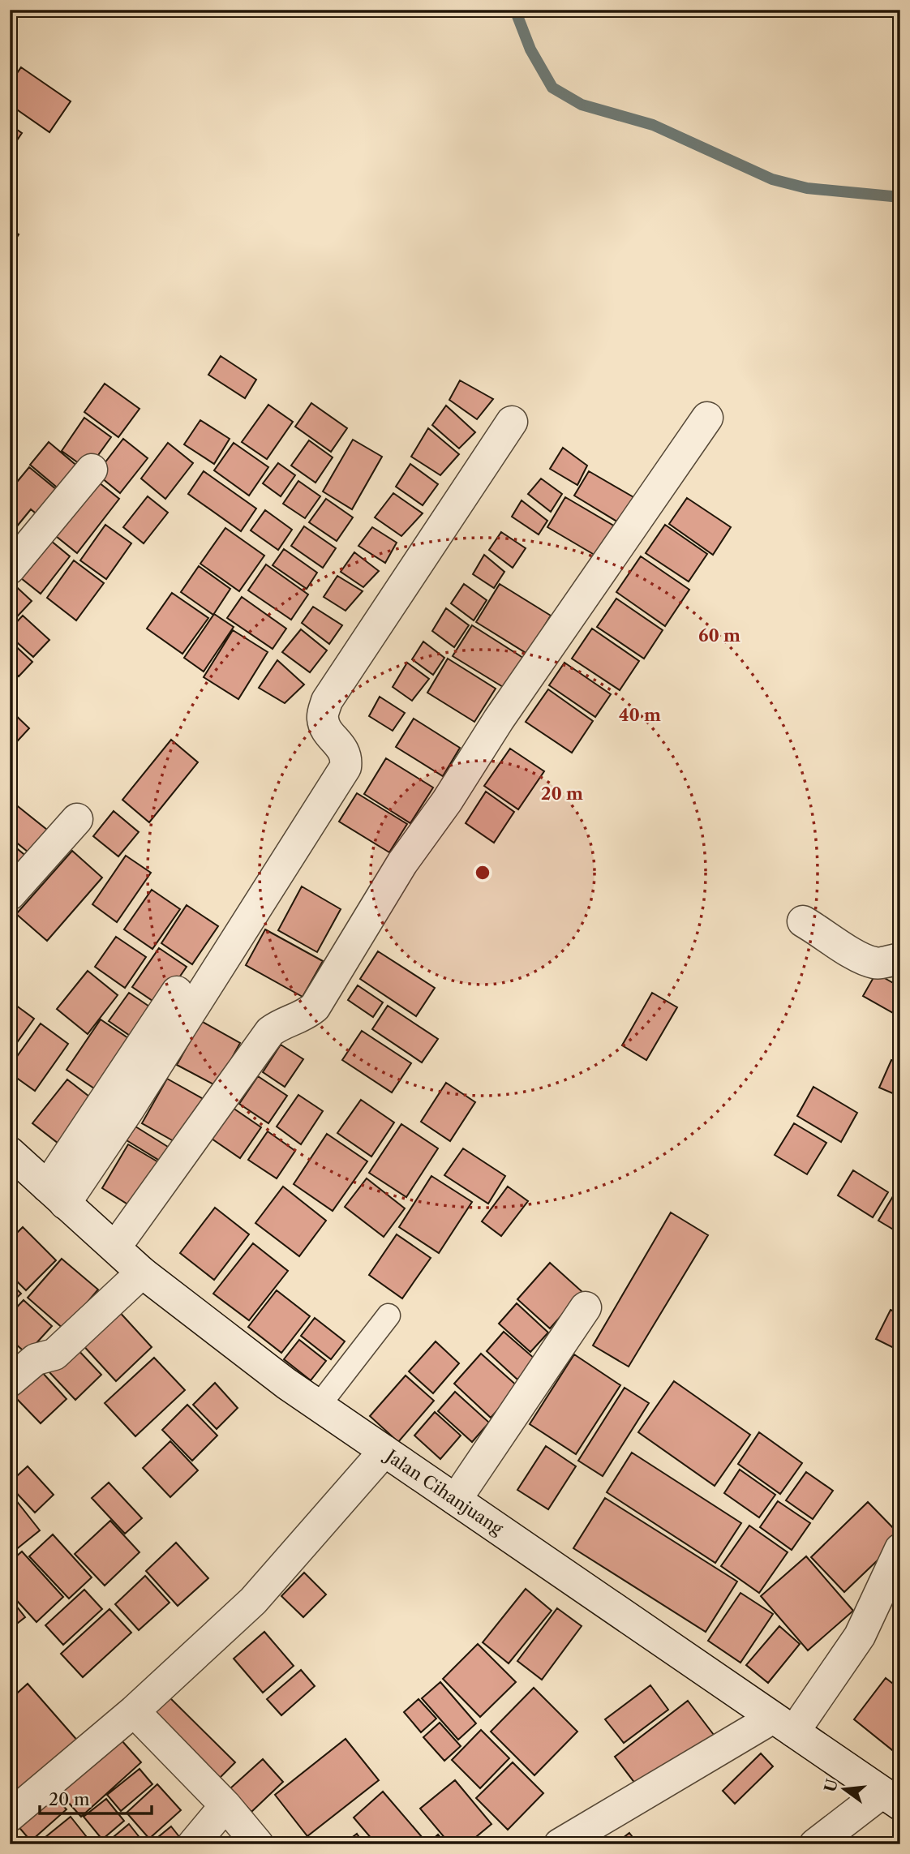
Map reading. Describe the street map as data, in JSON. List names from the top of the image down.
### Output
{
  "streets": {
    "street": ["Jalan Cihanjuang"]
  },
  "scale_bar": "20 m",
  "north": "left",
  "rings": ["60 m", "40 m", "20 m"]
}
